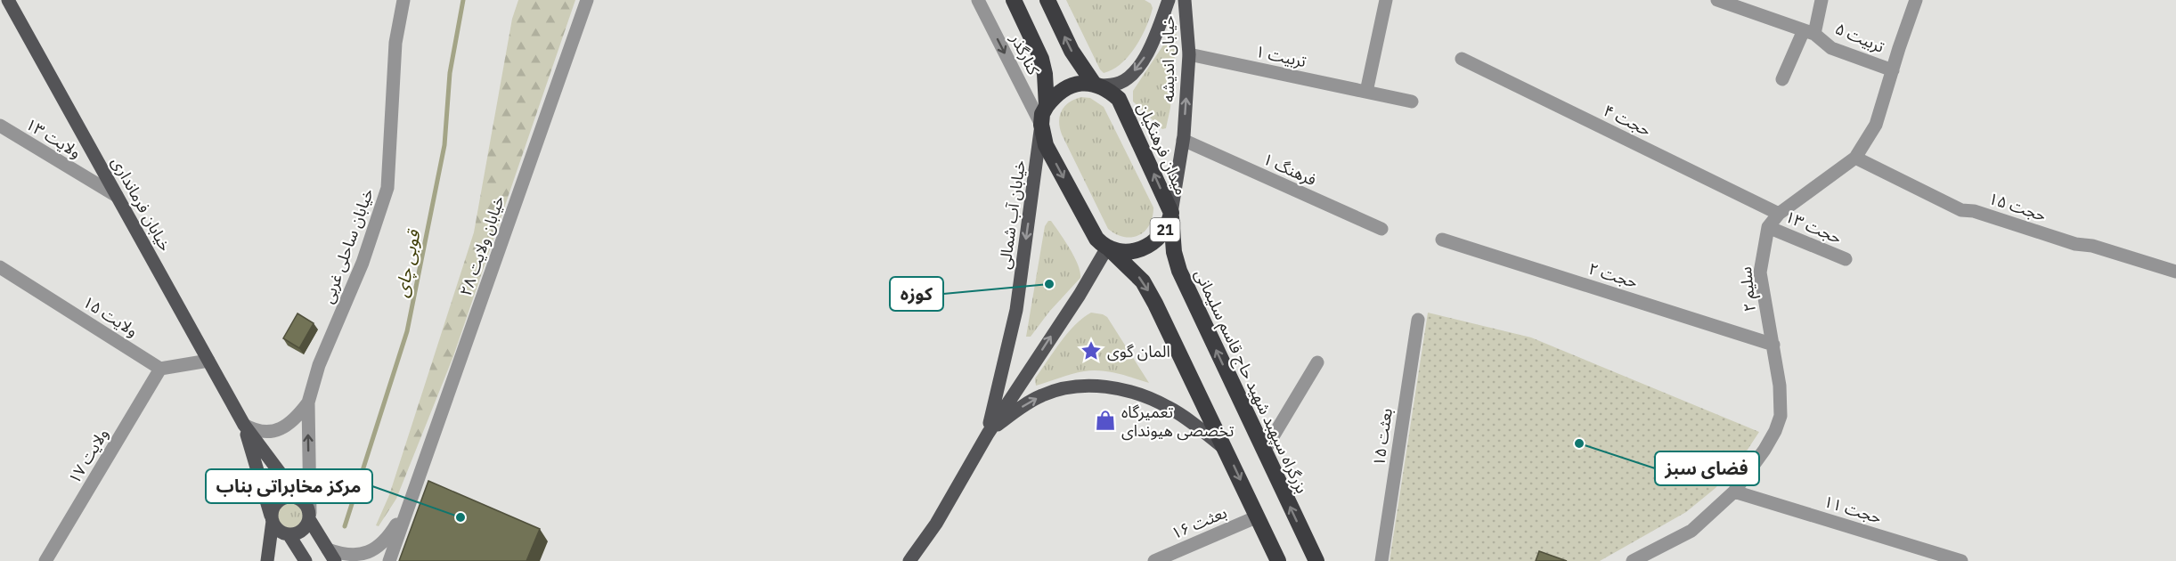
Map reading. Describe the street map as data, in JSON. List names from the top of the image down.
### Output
{
  "streets": {
    "highway": ["میدان فرهنگیان", "21", "بزرگراه سپهبد شهید حاج قاسم سلیمانی"],
    "main road": ["خیابان اندیشه", "خیابان فرمانداری", "خیابان آب شمالی"],
    "street": [
      "تربیت ۵",
      "کنارگذر",
      "تربیت ۱",
      "حجت ۴",
      "ولایت ۱۳",
      "فرهنگ ۱",
      "حجت ۱۵",
      "حجت ۱۳",
      "خیابان ساحلی غربی",
      "خیابان ولایت ۲۸",
      "حجت ۲",
      "سلیم ۲",
      "ولایت ۱۵",
      "بعثت ۱۵",
      "ولایت ۱۷",
      "حجت ۱۱",
      "بعثت ۱۶"
    ]
  },
  "crossings": [
    ["تربیت ۵", "سلیم ۲"],
    ["کنارگذر", "خیابان آب شمالی"],
    ["تربیت ۱", "خیابان اندیشه"],
    ["خیابان اندیشه", "میدان فرهنگیان"],
    ["خیابان اندیشه", "فرهنگ ۱"],
    ["خیابان اندیشه", "21"],
    ["خیابان اندیشه", "بزرگراه سپهبد شهید حاج قاسم سلیمانی"],
    ["حجت ۴", "سلیم ۲"],
    ["ولایت ۱۳", "خیابان فرمانداری"],
    ["میدان فرهنگیان", "خیابان آب شمالی"],
    ["میدان فرهنگیان", "21"],
    ["میدان فرهنگیان", "بزرگراه سپهبد شهید حاج قاسم سلیمانی"],
    ["خیابان فرمانداری", "خیابان ساحلی غربی"],
    ["حجت ۱۵", "سلیم ۲"],
    ["حجت ۱۳", "سلیم ۲"],
    ["حجت ۲", "سلیم ۲"],
    ["سلیم ۲", "حجت ۱۱"],
    ["ولایت ۱۵", "ولایت ۱۷"]
  ],
  "one_way": ["کنارگذر"],
  "water": ["قوبی چای"],
  "places": {
    "other": ["کوزه", "فضای سبز", "مرکز مخابراتی بناب"],
    "place": ["المان گوی"],
    "shop": ["تعمیرگاه تخصصی هیوندای"]
  }
}
